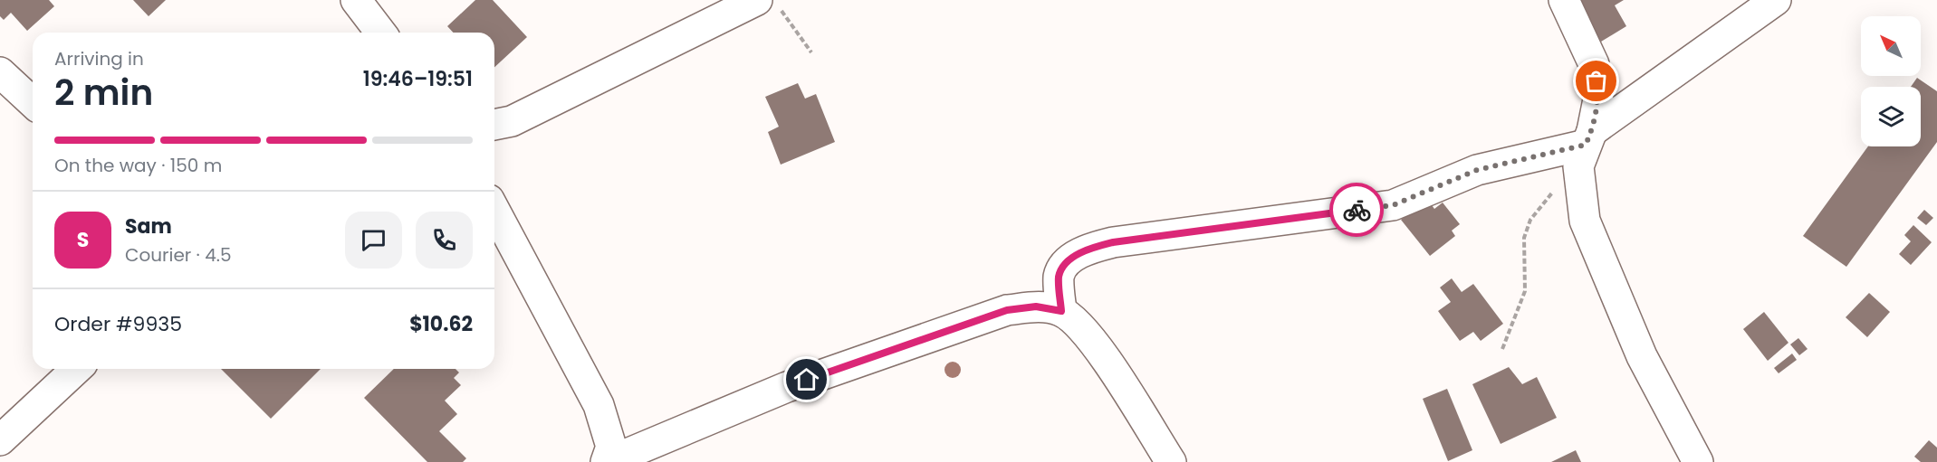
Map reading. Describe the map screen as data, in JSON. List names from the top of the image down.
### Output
{
  "north": "top left",
  "page": {
    "heading": ["2 min", "Arriving in", "19:46–19:51"],
    "panel": [
      "Sam",
      "Courier · 4.5",
      "Order #9935",
      "$10.62"
    ],
    "bar": "On the way · 150 m",
    "round": "S"
  }
}
